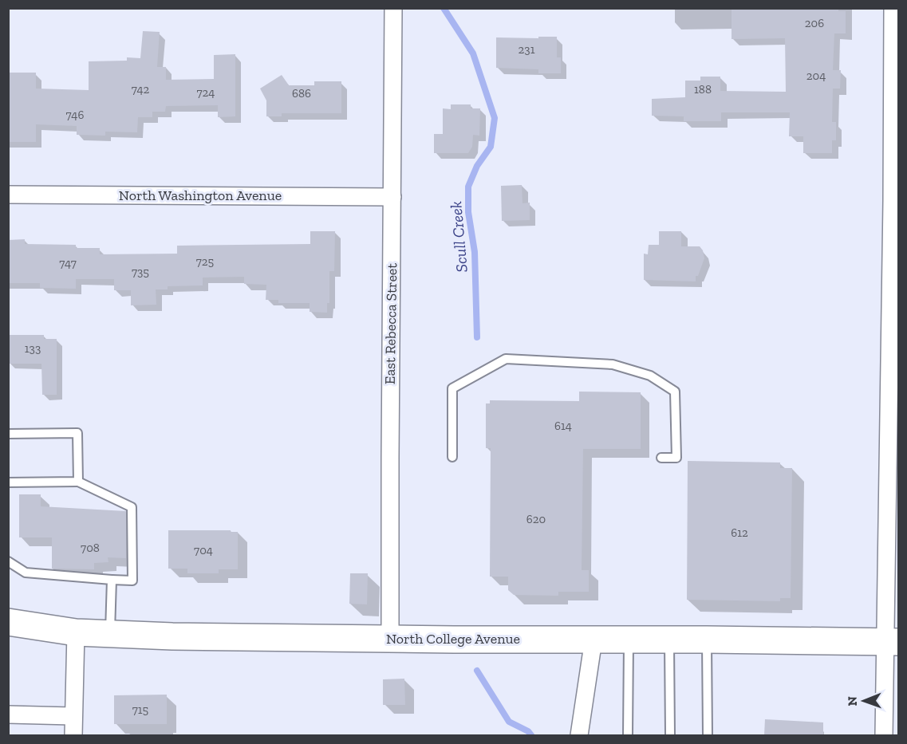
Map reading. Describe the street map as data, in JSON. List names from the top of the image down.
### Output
{
  "streets": {
    "main road": ["North College Avenue"],
    "street": ["North Washington Avenue", "East Rebecca Street"]
  },
  "crossings": [
    ["North Washington Avenue", "East Rebecca Street"],
    ["East Rebecca Street", "North College Avenue"]
  ],
  "water": ["Scull Creek"],
  "house_numbers": [
    "206",
    "231",
    "204",
    "742",
    "188",
    "724",
    "686",
    "746",
    "725",
    "747",
    "735",
    "133",
    "614",
    "620",
    "612",
    "708",
    "704",
    "715"
  ],
  "north": "left"
}
